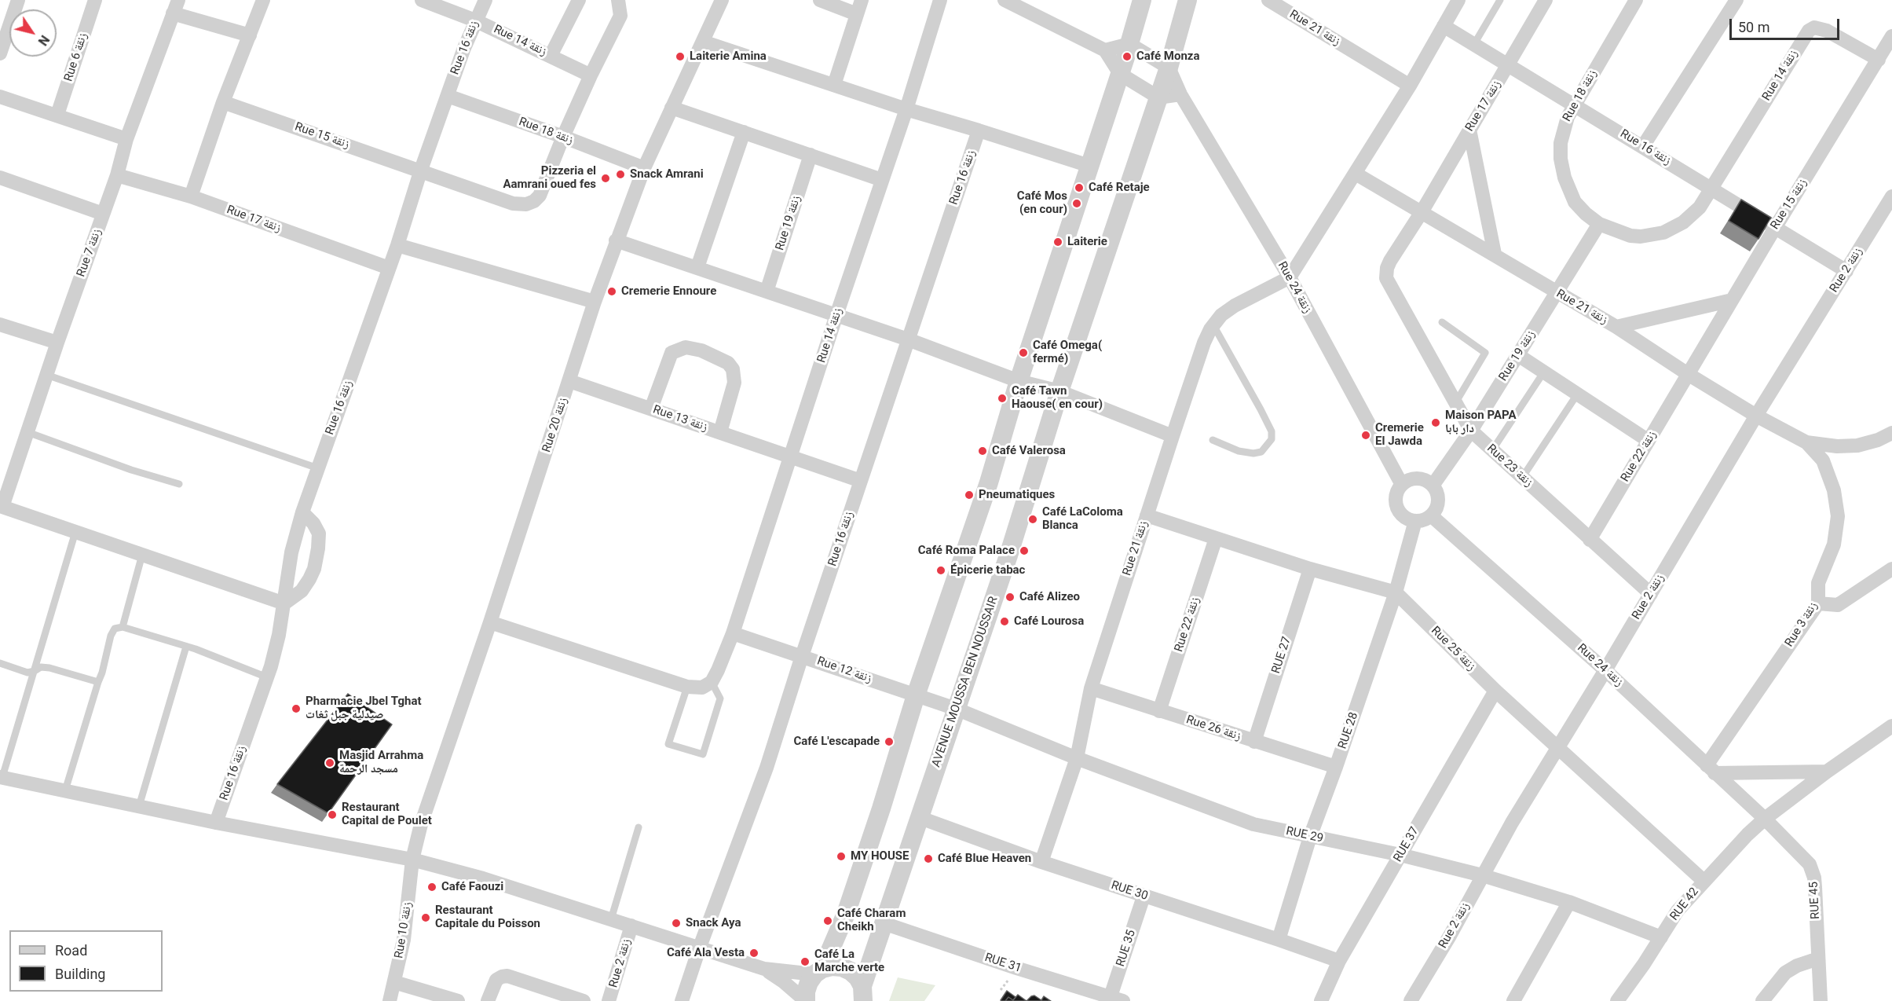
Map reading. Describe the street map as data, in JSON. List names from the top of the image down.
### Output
{
  "streets": {
    "street": [
      "Rue 21 زنقة",
      "Rue 14 زنقة",
      "Rue 16 زنقة",
      "Rue 6 زنقة",
      "Rue 18 زنقة",
      "Rue 17 زنقة",
      "Rue 15 زنقة",
      "Rue 19 زنقة",
      "Rue 7 زنقة",
      "Rue 2 زنقة",
      "Rue 24 زنقة",
      "Rue 13 زنقة",
      "Rue 20 زنقة",
      "Rue 22 زنقة",
      "Rue 23 زنقة",
      "Rue 3 زنقة",
      "Rue 25 زنقة",
      "RUE 27",
      "Rue 12 زنقة",
      "AVENUE MOUSSA BEN NOUSSAIR",
      "Rue 26 زنقة",
      "RUE 28",
      "RUE 29",
      "RUE 37",
      "RUE 30",
      "RUE 45",
      "RUE 42",
      "Rue 10 زنقة",
      "RUE 35",
      "RUE 31"
    ]
  },
  "crossings": [
    ["Rue 21 زنقة", "Rue 17 زنقة"],
    ["Rue 21 زنقة", "Rue 15 زنقة"],
    ["Rue 21 زنقة", "Rue 19 زنقة"],
    ["Rue 21 زنقة", "Rue 2 زنقة"],
    ["Rue 21 زنقة", "Rue 24 زنقة"],
    ["Rue 21 زنقة", "Rue 22 زنقة"],
    ["Rue 21 زنقة", "Rue 23 زنقة"],
    ["Rue 21 زنقة", "Rue 3 زنقة"],
    ["Rue 21 زنقة", "Rue 25 زنقة"],
    ["Rue 21 زنقة", "Rue 26 زنقة"],
    ["Rue 21 زنقة", "RUE 29"],
    ["Rue 21 زنقة", "RUE 30"],
    ["Rue 14 زنقة", "Rue 16 زنقة"],
    ["Rue 14 زنقة", "Rue 18 زنقة"],
    ["Rue 14 زنقة", "Rue 15 زنقة"],
    ["Rue 14 زنقة", "Rue 13 زنقة"],
    ["Rue 14 زنقة", "Rue 12 زنقة"],
    ["Rue 16 زنقة", "Rue 18 زنقة"],
    ["Rue 16 زنقة", "Rue 17 زنقة"],
    ["Rue 16 زنقة", "Rue 15 زنقة"],
    ["Rue 16 زنقة", "Rue 2 زنقة"],
    ["Rue 16 زنقة", "Rue 13 زنقة"],
    ["Rue 16 زنقة", "Rue 12 زنقة"],
    ["Rue 18 زنقة", "Rue 19 زنقة"],
    ["Rue 18 زنقة", "Rue 20 زنقة"],
    ["Rue 17 زنقة", "Rue 7 زنقة"],
    ["Rue 17 زنقة", "Rue 23 زنقة"],
    ["Rue 15 زنقة", "Rue 22 زنقة"],
    ["Rue 19 زنقة", "Rue 24 زنقة"],
    ["Rue 19 زنقة", "Rue 23 زنقة"],
    ["Rue 19 زنقة", "RUE 28"],
    ["Rue 2 زنقة", "Rue 24 زنقة"],
    ["Rue 2 زنقة", "Rue 23 زنقة"],
    ["Rue 2 زنقة", "Rue 25 زنقة"],
    ["Rue 2 زنقة", "RUE 29"],
    ["Rue 24 زنقة", "Rue 3 زنقة"],
    ["Rue 24 زنقة", "AVENUE MOUSSA BEN NOUSSAIR"],
    ["Rue 24 زنقة", "RUE 28"],
    ["Rue 24 زنقة", "RUE 45"],
    ["Rue 24 زنقة", "RUE 42"],
    ["Rue 13 زنقة", "Rue 20 زنقة"],
    ["Rue 20 زنقة", "Rue 10 زنقة"],
    ["Rue 22 زنقة", "Rue 23 زنقة"],
    ["Rue 22 زنقة", "Rue 25 زنقة"],
    ["Rue 22 زنقة", "Rue 26 زنقة"],
    ["Rue 25 زنقة", "RUE 27"],
    ["Rue 25 زنقة", "RUE 28"],
    ["Rue 25 زنقة", "RUE 37"],
    ["Rue 25 زنقة", "RUE 42"],
    ["RUE 27", "Rue 26 زنقة"],
    ["Rue 12 زنقة", "AVENUE MOUSSA BEN NOUSSAIR"],
    ["Rue 12 زنقة", "RUE 29"],
    ["AVENUE MOUSSA BEN NOUSSAIR", "RUE 29"],
    ["AVENUE MOUSSA BEN NOUSSAIR", "RUE 30"],
    ["AVENUE MOUSSA BEN NOUSSAIR", "RUE 31"],
    ["Rue 26 زنقة", "RUE 28"],
    ["RUE 28", "RUE 29"],
    ["RUE 28", "RUE 30"],
    ["RUE 29", "RUE 37"],
    ["RUE 29", "RUE 42"],
    ["RUE 37", "RUE 30"],
    ["RUE 30", "RUE 35"],
    ["RUE 45", "RUE 42"],
    ["RUE 35", "RUE 31"]
  ],
  "places": [
    "Laiterie Amina",
    "Café Monza",
    "Snack Amrani",
    "Pizzeria el Aamrani oued fes",
    "Café Retaje",
    "Café Mos (en cour)",
    "Laiterie",
    "Cremerie Ennoure",
    "Café Omega( fermé)",
    "Café Tawn Haouse( en cour)",
    "Maison PAPA دار بابا",
    "Cremerie El Jawda",
    "Café Valerosa",
    "Pneumatiques",
    "Café LaColoma Blanca",
    "Café Roma Palace",
    "Épicerie tabac",
    "Café Alizeo",
    "Café Lourosa",
    "Pharmacie Jbel Tghat صيدلية جبل ثغات",
    "Café L'escapade",
    "Masjid Arrahma مسجد الرحمة",
    "Restaurant Capital de Poulet",
    "MY HOUSE",
    "Café Blue Heaven",
    "Café Faouzi",
    "Restaurant Capitale du Poisson",
    "Café Charam Cheikh",
    "Snack Aya",
    "Café Ala Vesta",
    "Café La Marche verte"
  ],
  "legend": ["Road", "Building"],
  "scale_bar": "50 m",
  "north": "bottom right"
}
